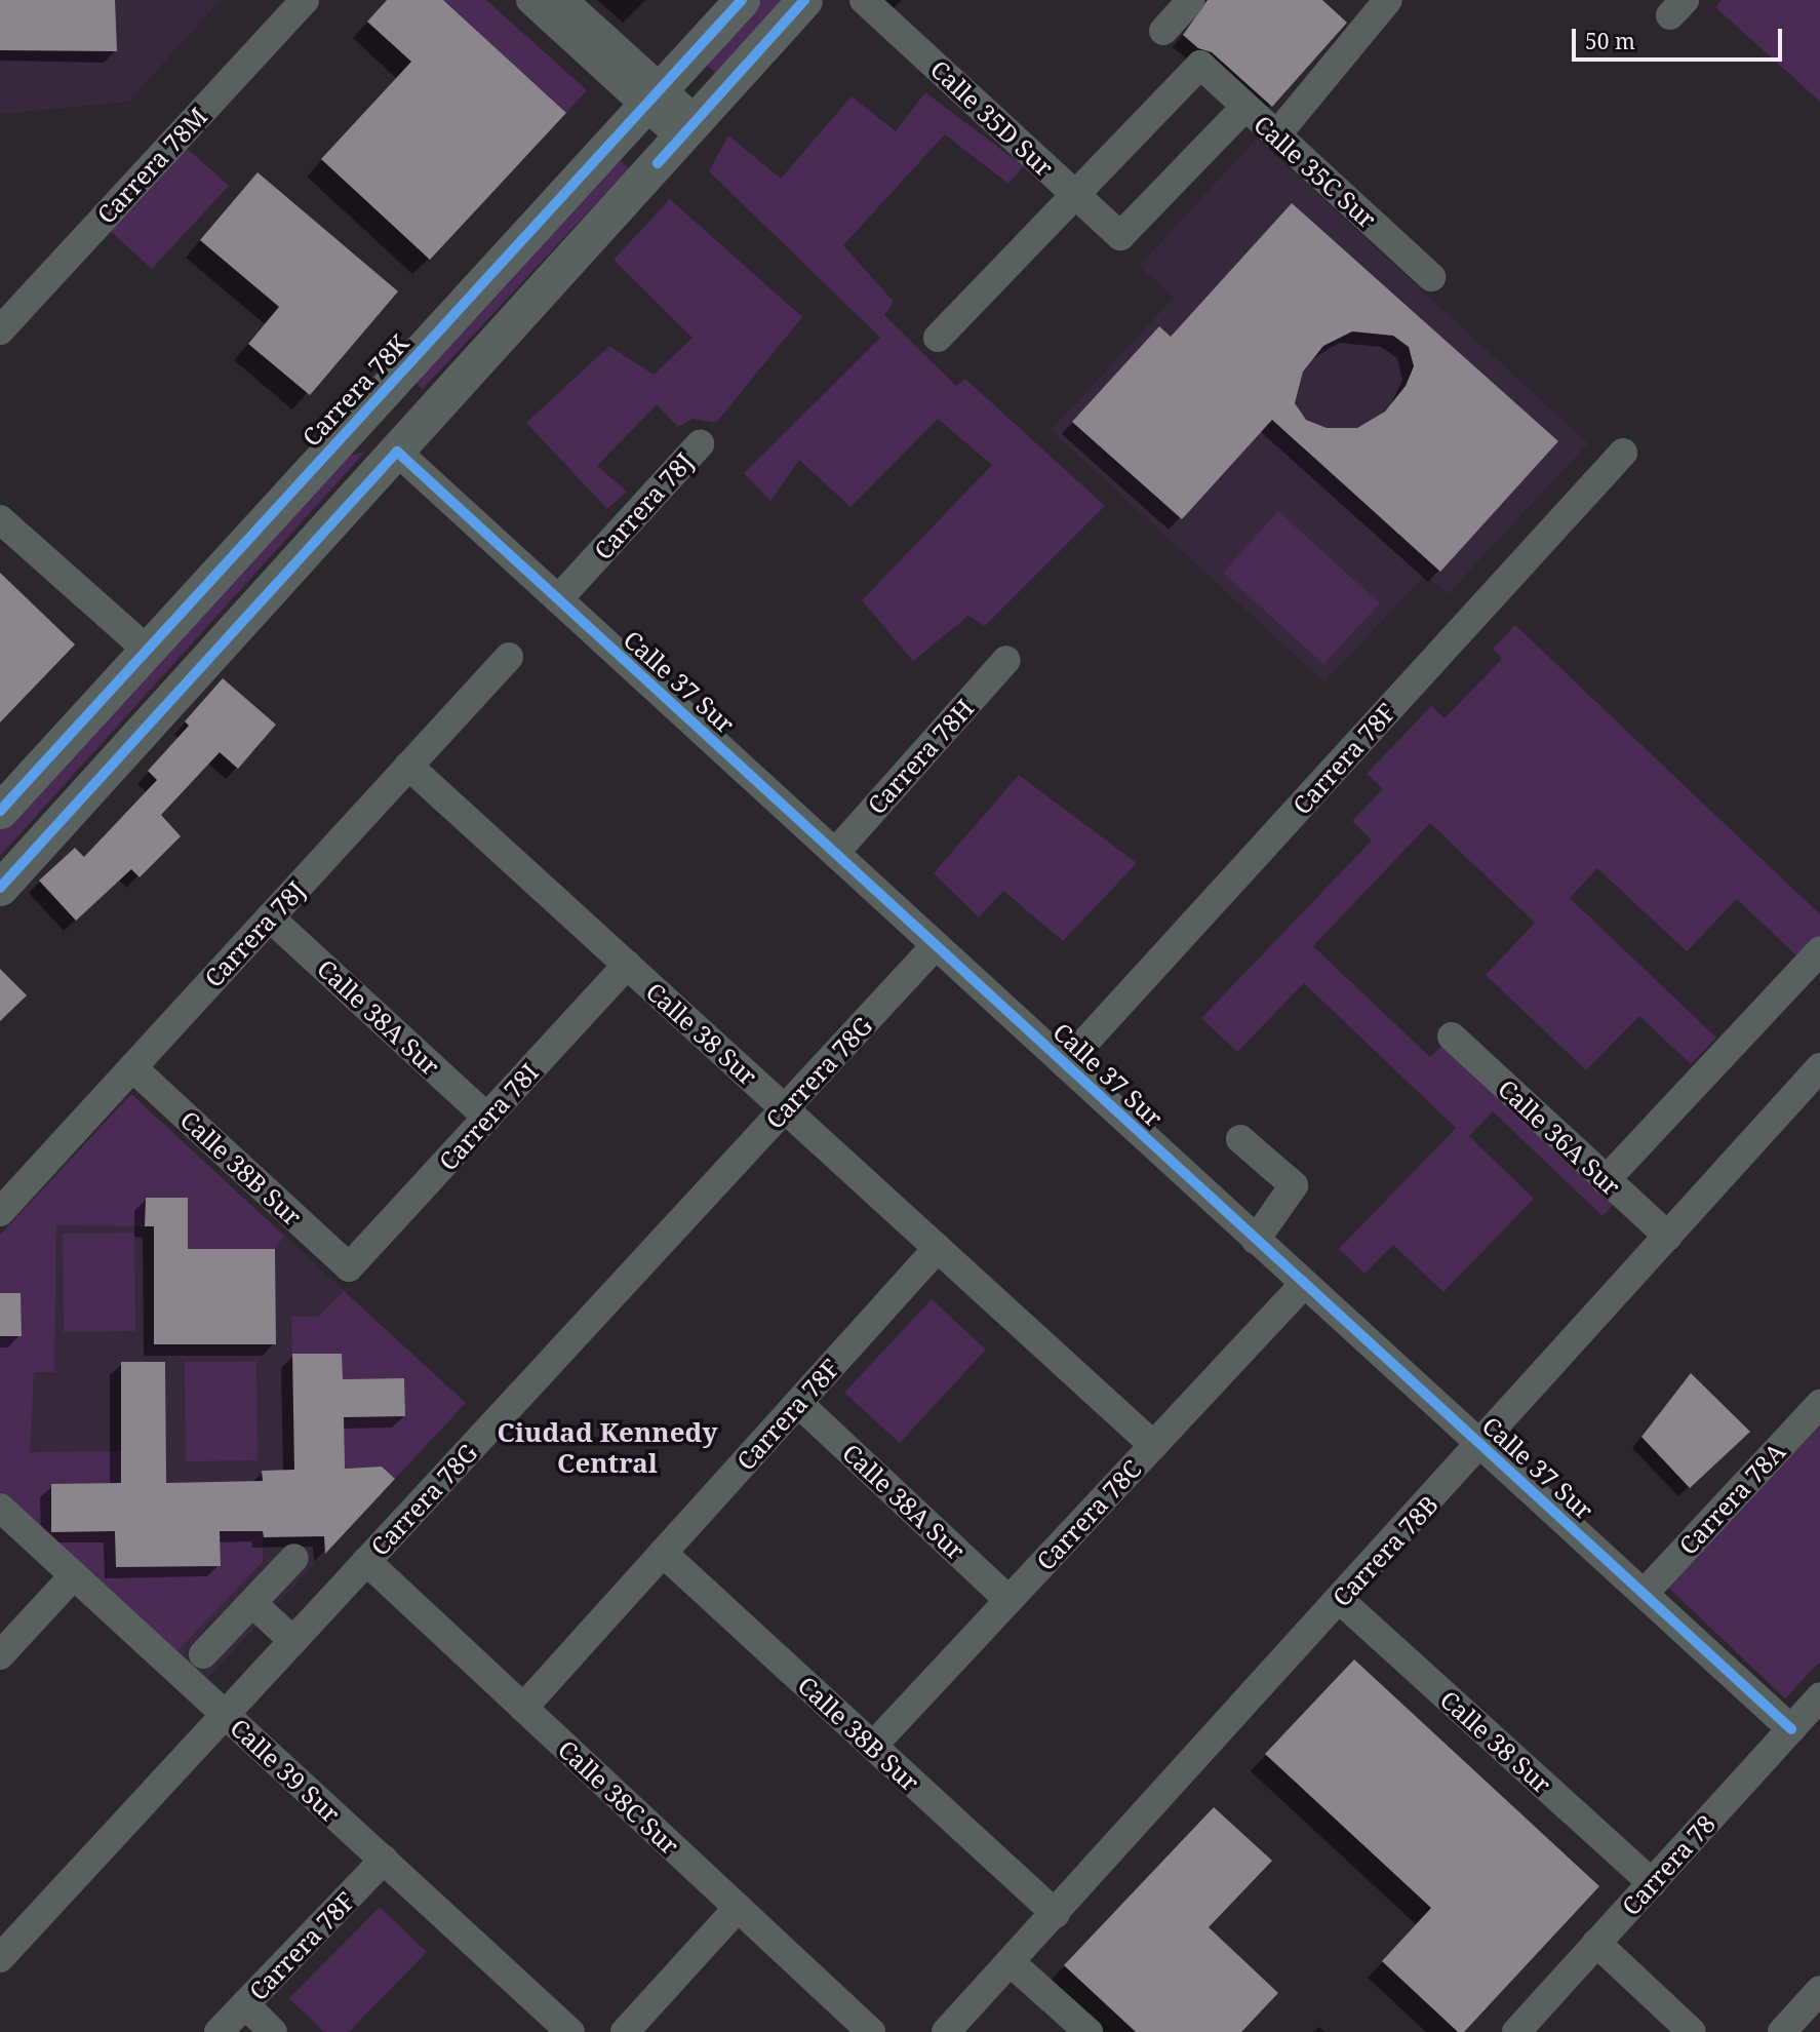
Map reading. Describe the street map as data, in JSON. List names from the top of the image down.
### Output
{
  "streets": {
    "main road": ["Carrera 78K"],
    "street": [
      "Calle 35D Sur",
      "Carrera 78M",
      "Calle 35C Sur",
      "Carrera 78J",
      "Calle 37 Sur",
      "Carrera 78H",
      "Carrera 78F",
      "Calle 38A Sur",
      "Calle 38 Sur",
      "Carrera 78G",
      "Carrera 78I",
      "Calle 36A Sur",
      "Calle 38B Sur",
      "Carrera 78A",
      "Carrera 78C",
      "Carrera 78B",
      "Calle 39 Sur",
      "Calle 38C Sur",
      "Carrera 78"
    ]
  },
  "crossings": [
    ["Calle 35D Sur", "Calle 35C Sur"],
    ["Carrera 78J", "Calle 37 Sur"],
    ["Carrera 78J", "Calle 38A Sur"],
    ["Carrera 78J", "Calle 38 Sur"],
    ["Carrera 78J", "Calle 38B Sur"],
    ["Calle 37 Sur", "Carrera 78H"],
    ["Calle 37 Sur", "Carrera 78F"],
    ["Calle 37 Sur", "Carrera 78G"],
    ["Calle 37 Sur", "Carrera 78A"],
    ["Calle 37 Sur", "Carrera 78C"],
    ["Calle 37 Sur", "Carrera 78B"],
    ["Calle 37 Sur", "Carrera 78"],
    ["Carrera 78F", "Calle 38A Sur"],
    ["Carrera 78F", "Calle 38 Sur"],
    ["Carrera 78F", "Calle 38B Sur"],
    ["Carrera 78F", "Calle 39 Sur"],
    ["Carrera 78F", "Calle 38C Sur"],
    ["Calle 38A Sur", "Carrera 78I"],
    ["Calle 38A Sur", "Carrera 78C"],
    ["Calle 38 Sur", "Carrera 78G"],
    ["Calle 38 Sur", "Carrera 78I"],
    ["Calle 38 Sur", "Carrera 78C"],
    ["Calle 38 Sur", "Carrera 78B"],
    ["Calle 38 Sur", "Carrera 78"],
    ["Carrera 78G", "Calle 39 Sur"],
    ["Carrera 78G", "Calle 38C Sur"],
    ["Carrera 78I", "Calle 38B Sur"],
    ["Calle 36A Sur", "Carrera 78B"],
    ["Calle 38B Sur", "Carrera 78C"],
    ["Calle 38B Sur", "Carrera 78B"]
  ],
  "districts": ["Ciudad Kennedy Central"],
  "scale_bar": "50 m"
}
